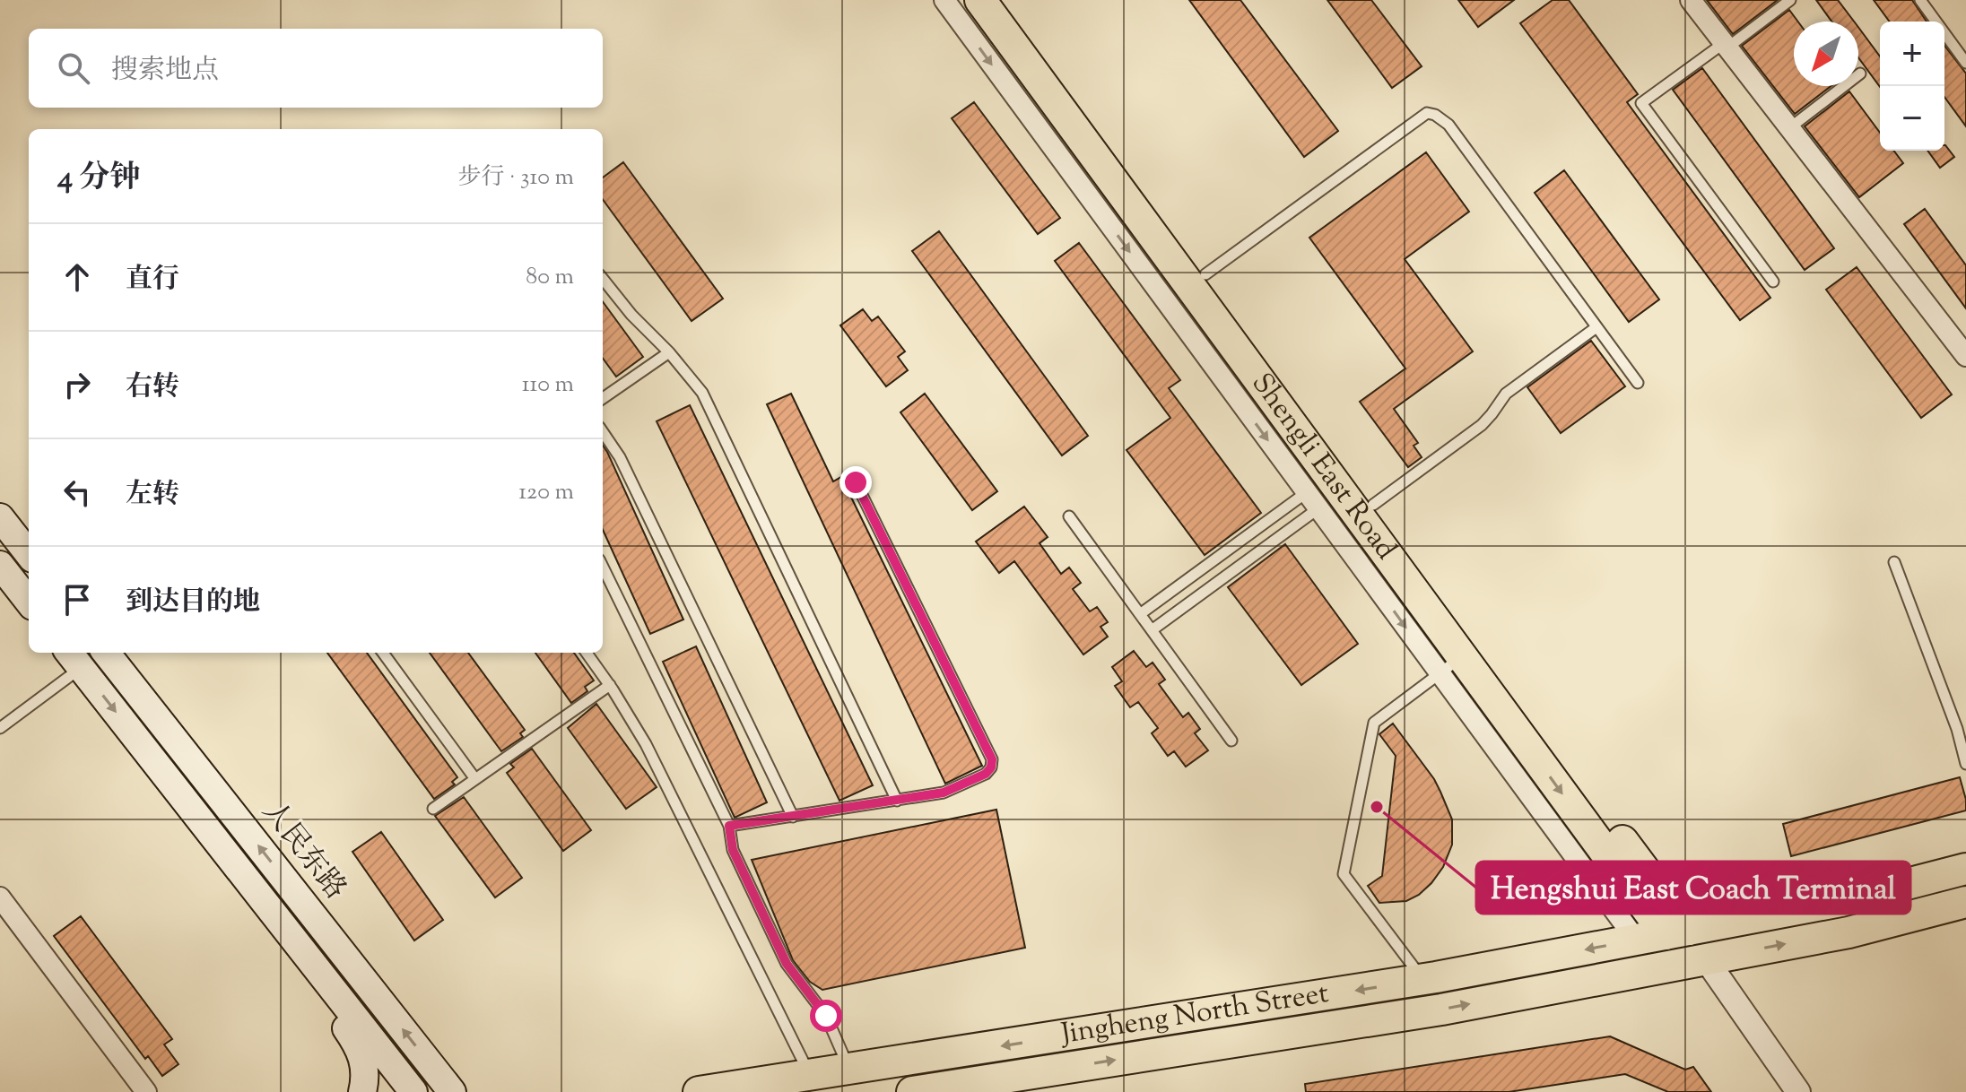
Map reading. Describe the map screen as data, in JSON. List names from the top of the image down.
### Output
{
  "streets": {
    "main road": ["Shengli East Road", "人民东路", "Jingheng North Street"]
  },
  "crossings": [
    ["Shengli East Road", "Jingheng North Street"]
  ],
  "places": ["Hengshui East Coach Terminal"],
  "north": "bottom left",
  "page": {
    "map_buttons": ["+", "−"],
    "search": "搜索地点",
    "heading": ["4 分钟", "步行 · 310 m"],
    "list": [
      ["直行", "80 m"],
      ["右转", "110 m"],
      ["左转", "120 m"],
      "到达目的地"
    ]
  }
}
